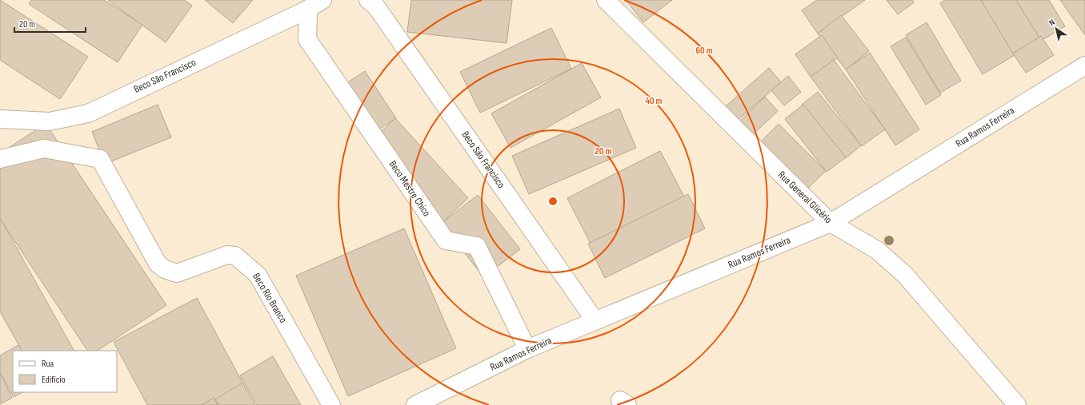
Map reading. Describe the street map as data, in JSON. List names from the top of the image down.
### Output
{
  "streets": {
    "street": [
      "Beco São Francisco",
      "Rua Ramos Ferreira",
      "Beco Mestre Chico",
      "Rua General Glicério",
      "Beco Rio Branco"
    ]
  },
  "crossings": [
    ["Beco São Francisco", "Rua Ramos Ferreira"],
    ["Beco São Francisco", "Beco Mestre Chico"],
    ["Rua Ramos Ferreira", "Beco Mestre Chico"],
    ["Rua Ramos Ferreira", "Rua General Glicério"]
  ],
  "legend": ["Rua", "Edifício"],
  "scale_bar": "20 m",
  "north": "top left",
  "rings": ["60 m", "40 m", "20 m"]
}
